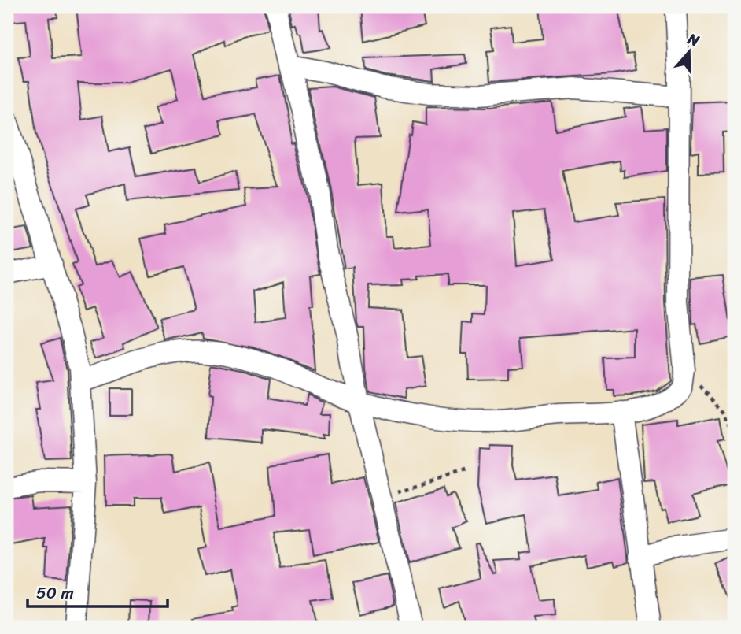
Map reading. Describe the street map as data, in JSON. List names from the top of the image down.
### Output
{
  "scale_bar": "50 m",
  "north": "top"
}
